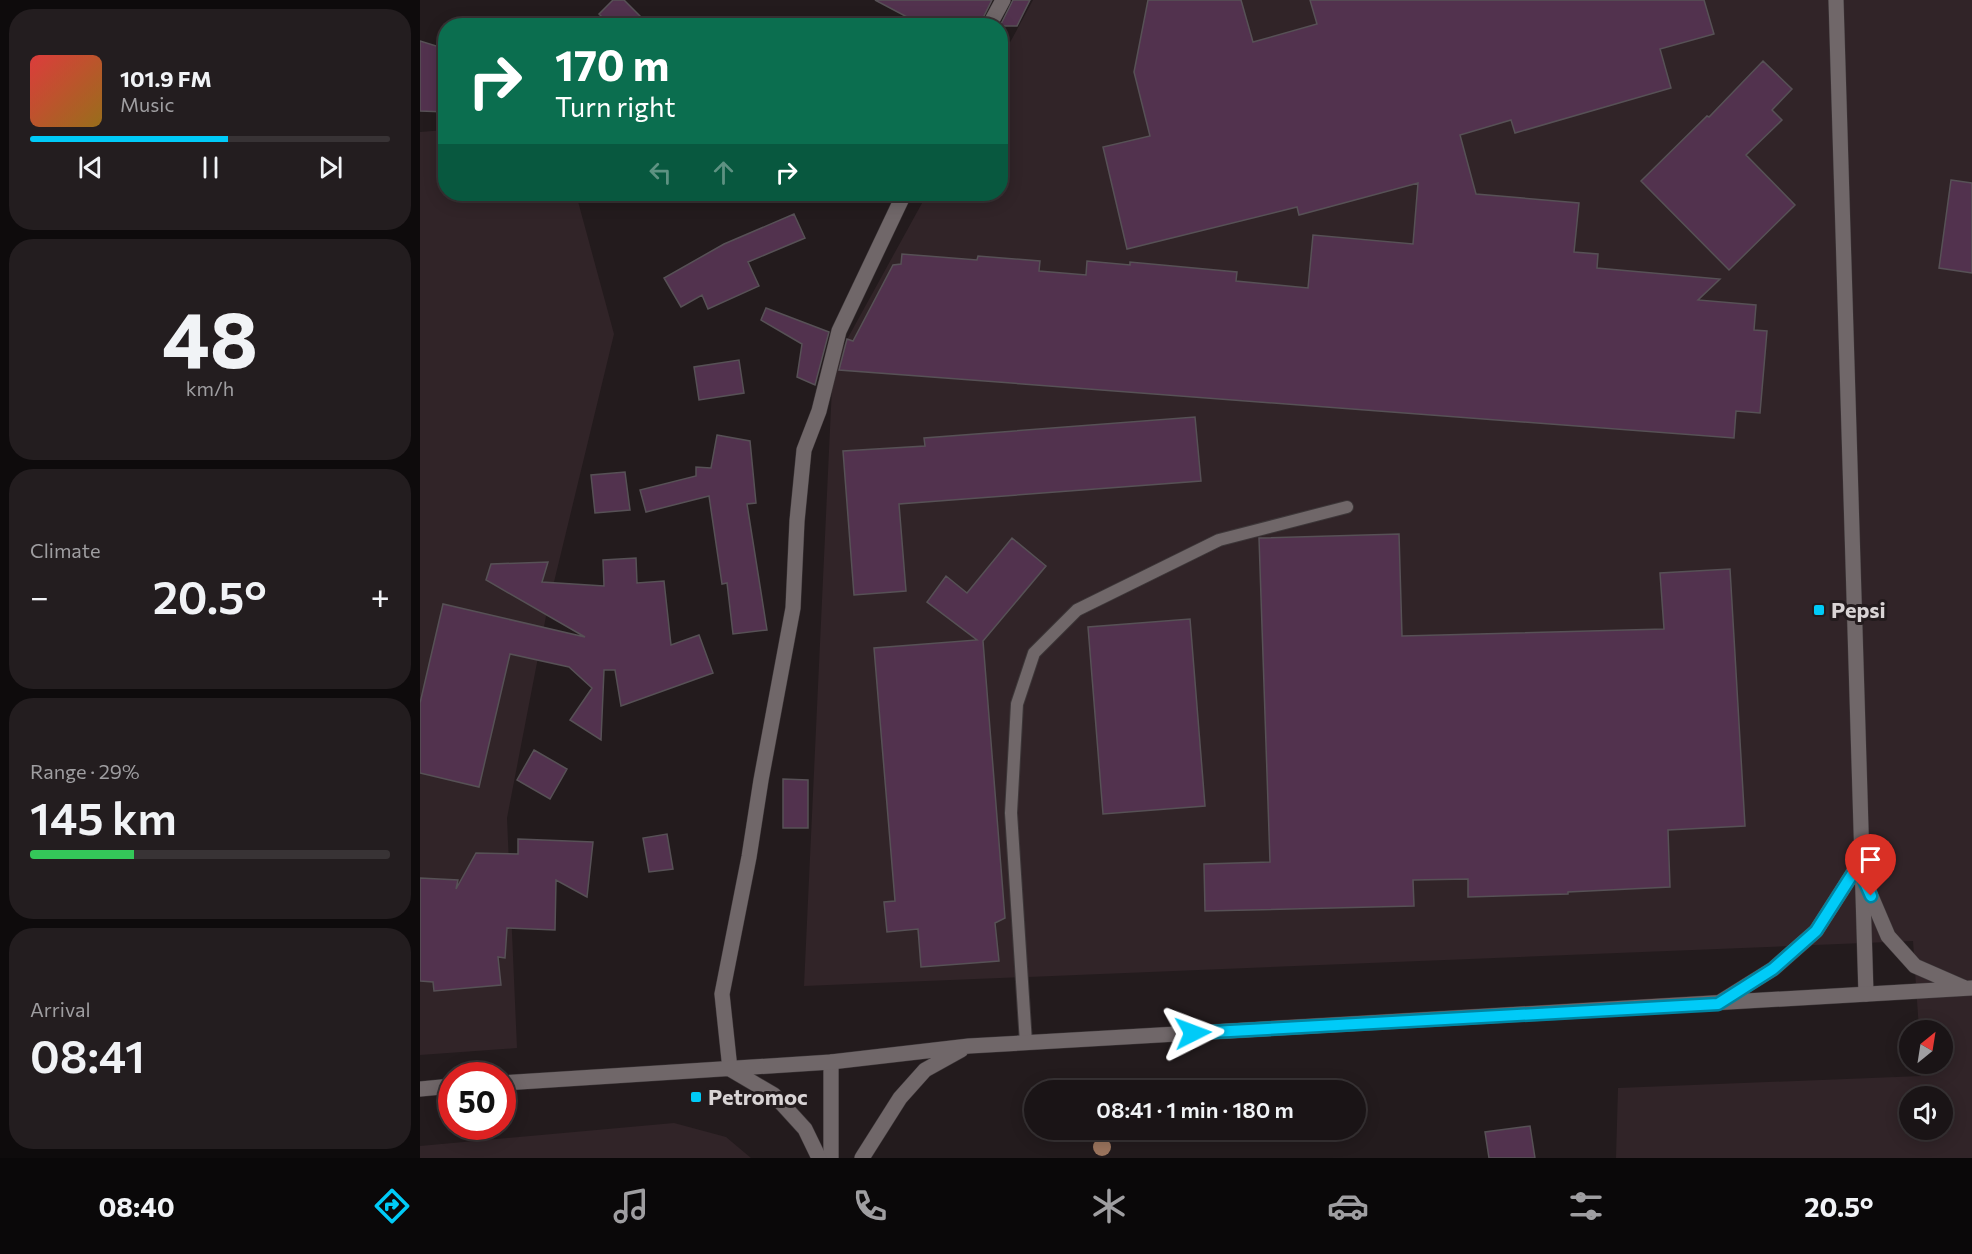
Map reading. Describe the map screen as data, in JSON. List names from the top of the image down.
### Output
{
  "places": {
    "transit": ["Pepsi", "Petromoc"]
  },
  "north": "top right",
  "page": {
    "turn": ["170 m", "Turn right"],
    "song": ["101.9 FM", "Music"],
    "tile": [
      ["48", "km/h"],
      "Climate",
      ["Range · 29%", "145 km"],
      ["Arrival", "08:41"]
    ],
    "heat": ["−", "20.5°", "+"],
    "limit": "50",
    "trip": "08:41 · 1 min · 180 m",
    "tabs": ["08:40", "20.5°"]
  }
}
